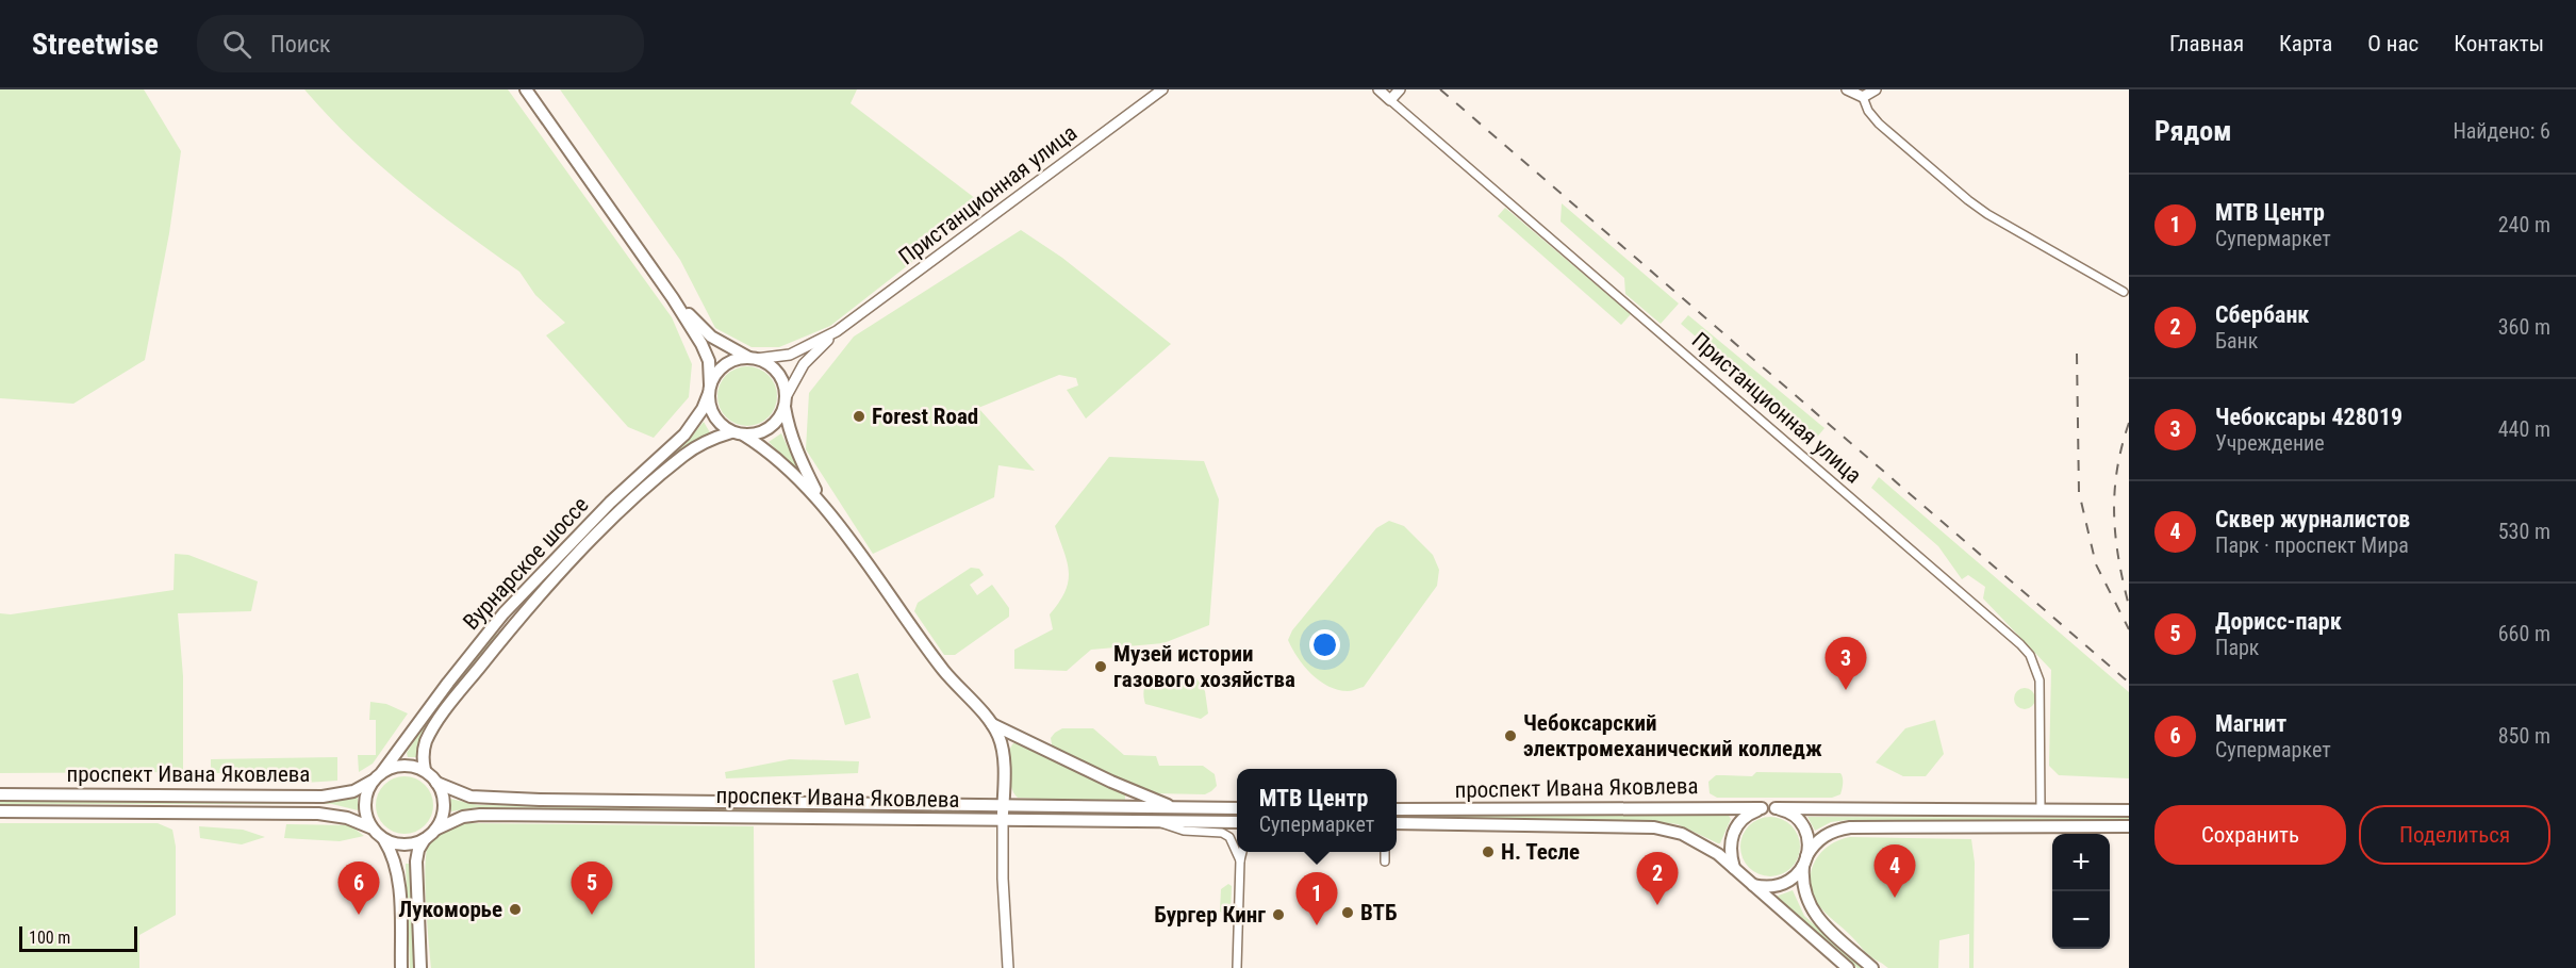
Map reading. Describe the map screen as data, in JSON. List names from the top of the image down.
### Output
{
  "streets": {
    "main road": ["Вурнарское шоссе", "проспект Ивана Яковлева"],
    "street": ["Пристанционная улица"]
  },
  "crossings": [
    ["Пристанционная улица", "Вурнарское шоссе"],
    ["Вурнарское шоссе", "проспект Ивана Яковлева"]
  ],
  "places": [
    "Forest Road",
    "Музей истории газового хозяйства",
    "Чебоксарский электромеханический колледж",
    "Н. Тесле",
    "Лукоморье",
    "ВТБ",
    "Бургер Кинг"
  ],
  "scale_bar": "100 m",
  "page": {
    "header": "Streetwise",
    "search": "Поиск",
    "nav": [
      "Главная",
      "Карта",
      "О нас",
      "Контакты"
    ],
    "heading": ["Рядом", "Найдено: 6"],
    "list": [
      {
        "mark": "1",
        "name": "МТВ Центр",
        "note": "Супермаркет",
        "value": "240 m"
      },
      {
        "mark": "2",
        "name": "Сбербанк",
        "note": "Банк",
        "value": "360 m"
      },
      {
        "mark": "3",
        "name": "Чебоксары 428019",
        "note": "Учреждение",
        "value": "440 m"
      },
      {
        "mark": "4",
        "name": "Сквер журналистов",
        "note": "Парк · проспект Мира",
        "value": "530 m"
      },
      {
        "mark": "5",
        "name": "Дорисс-парк",
        "note": "Парк",
        "value": "660 m"
      },
      {
        "mark": "6",
        "name": "Магнит",
        "note": "Супермаркет",
        "value": "850 m"
      }
    ],
    "pins": [
      "3",
      "4",
      "2",
      "5",
      "6",
      "1"
    ],
    "popup": ["МТВ Центр", "Супермаркет"],
    "buttons": ["Сохранить", "Поделиться"],
    "map_buttons": ["+", "−"],
    "scale": "100 m"
  }
}
